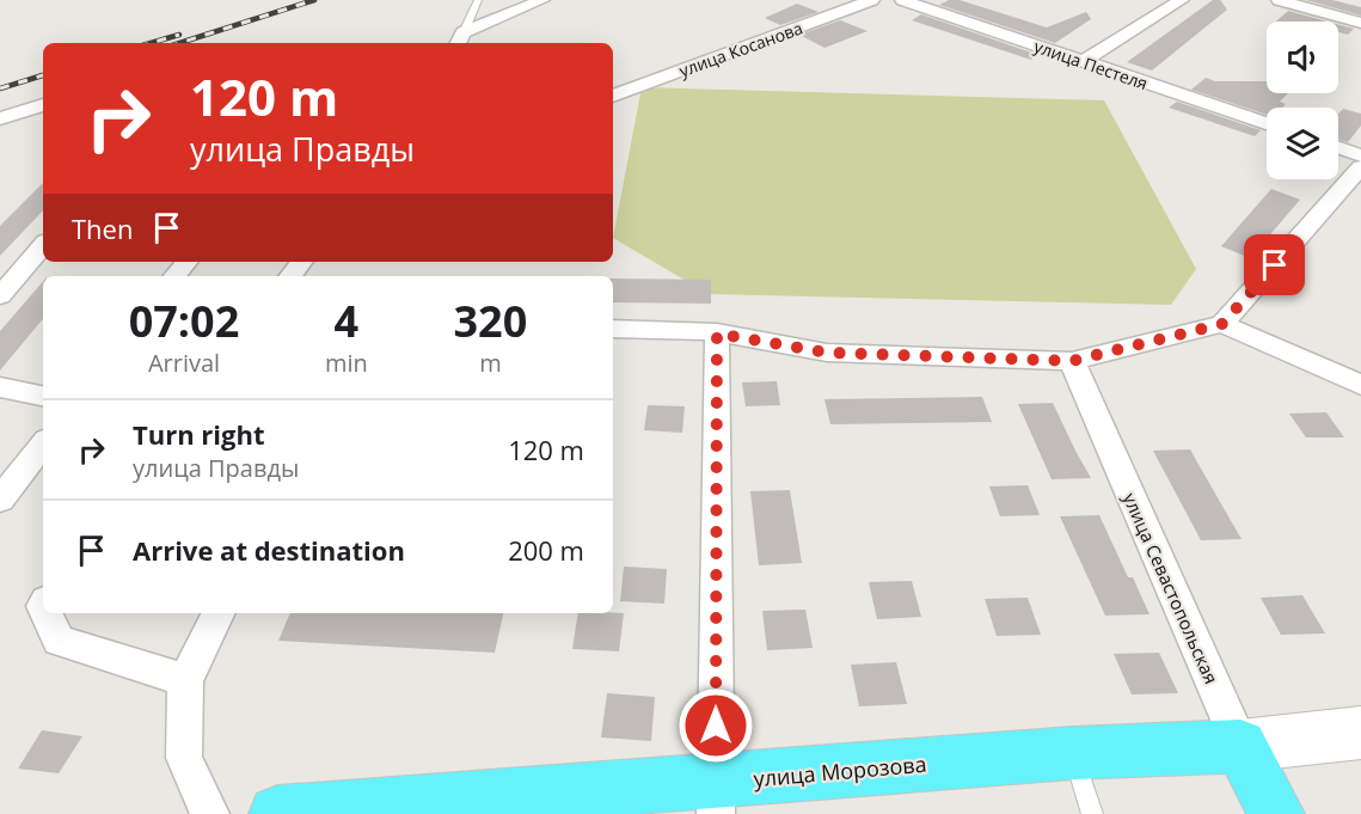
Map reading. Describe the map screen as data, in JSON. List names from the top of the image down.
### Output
{
  "streets": {
    "main road": ["улица Севастопольская", "улица Морозова"],
    "street": ["улица Косанова", "улица Пестеля"]
  },
  "crossings": [
    ["улица Севастопольская", "улица Морозова"]
  ],
  "page": {
    "turn": ["120 m", "улица Правды"],
    "then": "Then",
    "eta": [
      "07:02",
      "Arrival",
      "4",
      "min",
      "320",
      "m"
    ],
    "list": [
      {
        "name": "Turn right",
        "note": "улица Правды",
        "value": "120 m"
      },
      {
        "name": "Arrive at destination",
        "value": "200 m"
      }
    ]
  }
}
